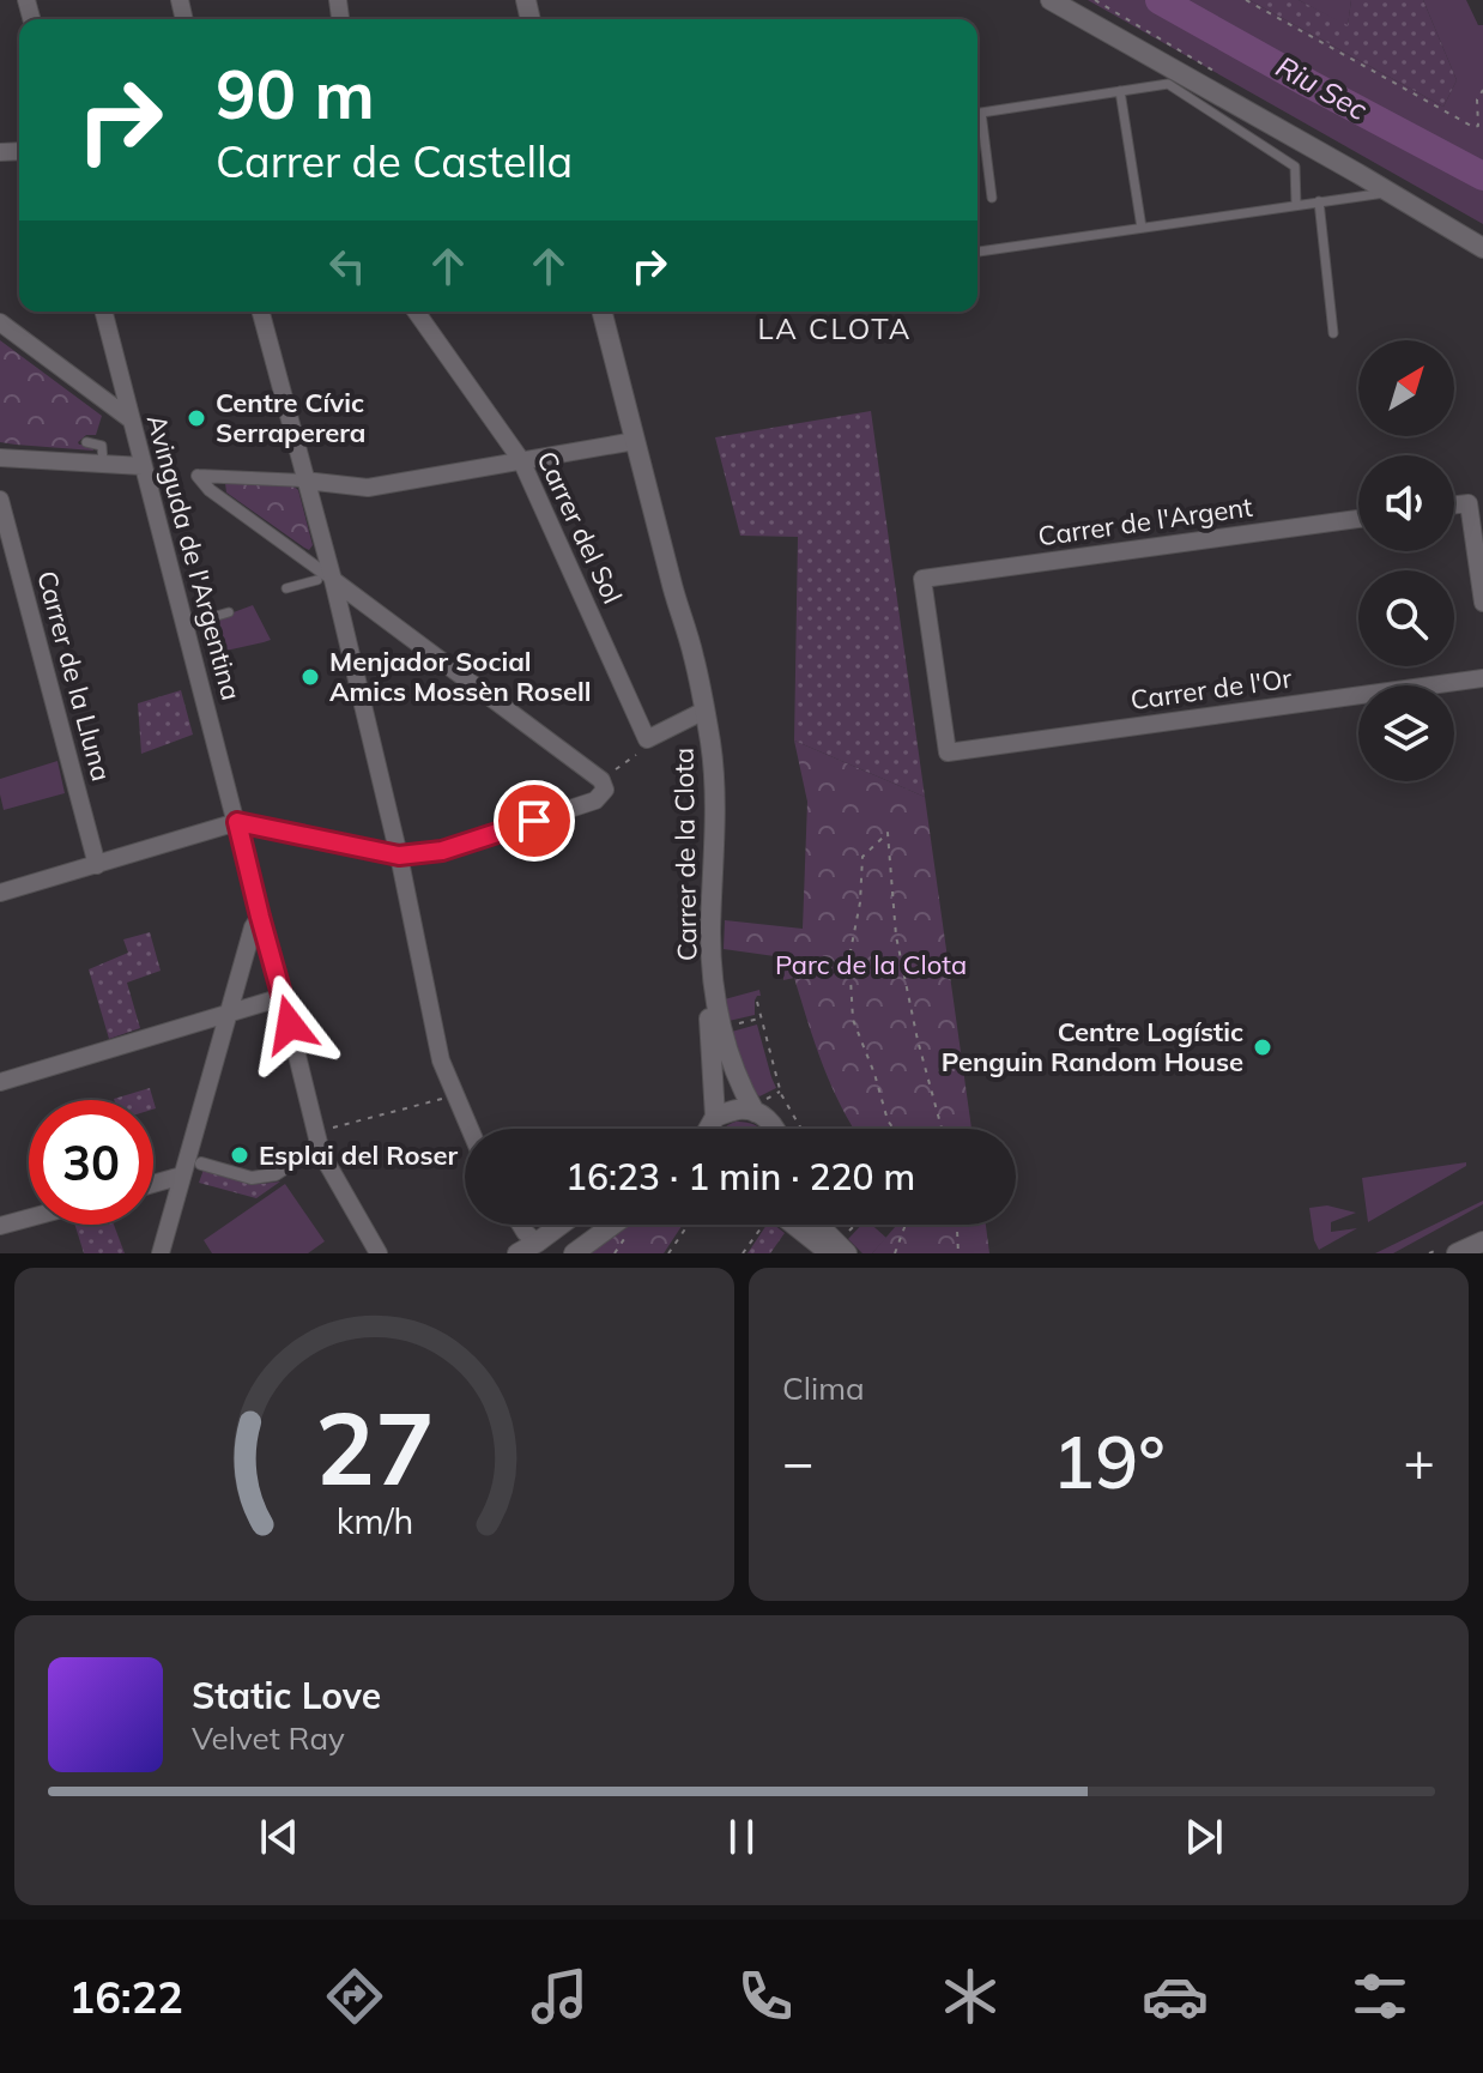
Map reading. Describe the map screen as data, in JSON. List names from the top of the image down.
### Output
{
  "streets": {
    "street": [
      "Carrer de l'Argent",
      "Carrer del Sol",
      "Avinguda de l'Argentina",
      "Carrer de la Lluna",
      "Carrer de l'Or",
      "Carrer de la Clota"
    ]
  },
  "crossings": [
    ["Carrer de l'Argent", "Carrer de l'Or"],
    ["Carrer del Sol", "Carrer de la Clota"]
  ],
  "districts": ["LA CLOTA"],
  "water": ["Riu Sec"],
  "parks": ["Parc de la Clota"],
  "places": [
    "Centre Cívic Serraperera",
    "Menjador Social Amics Mossèn Rosell",
    "Centre Logístic Penguin Random House",
    "Esplai del Roser"
  ],
  "north": "top right",
  "page": {
    "turn": ["90 m", "Carrer de Castella"],
    "limit": "30",
    "trip": "16:23 · 1 min · 220 m",
    "tile": "Clima",
    "heat": ["−", "19°", "+"],
    "song": ["Static Love", "Velvet Ray"],
    "tabs": "16:22",
    "gauge": ["27", "km/h"]
  }
}
